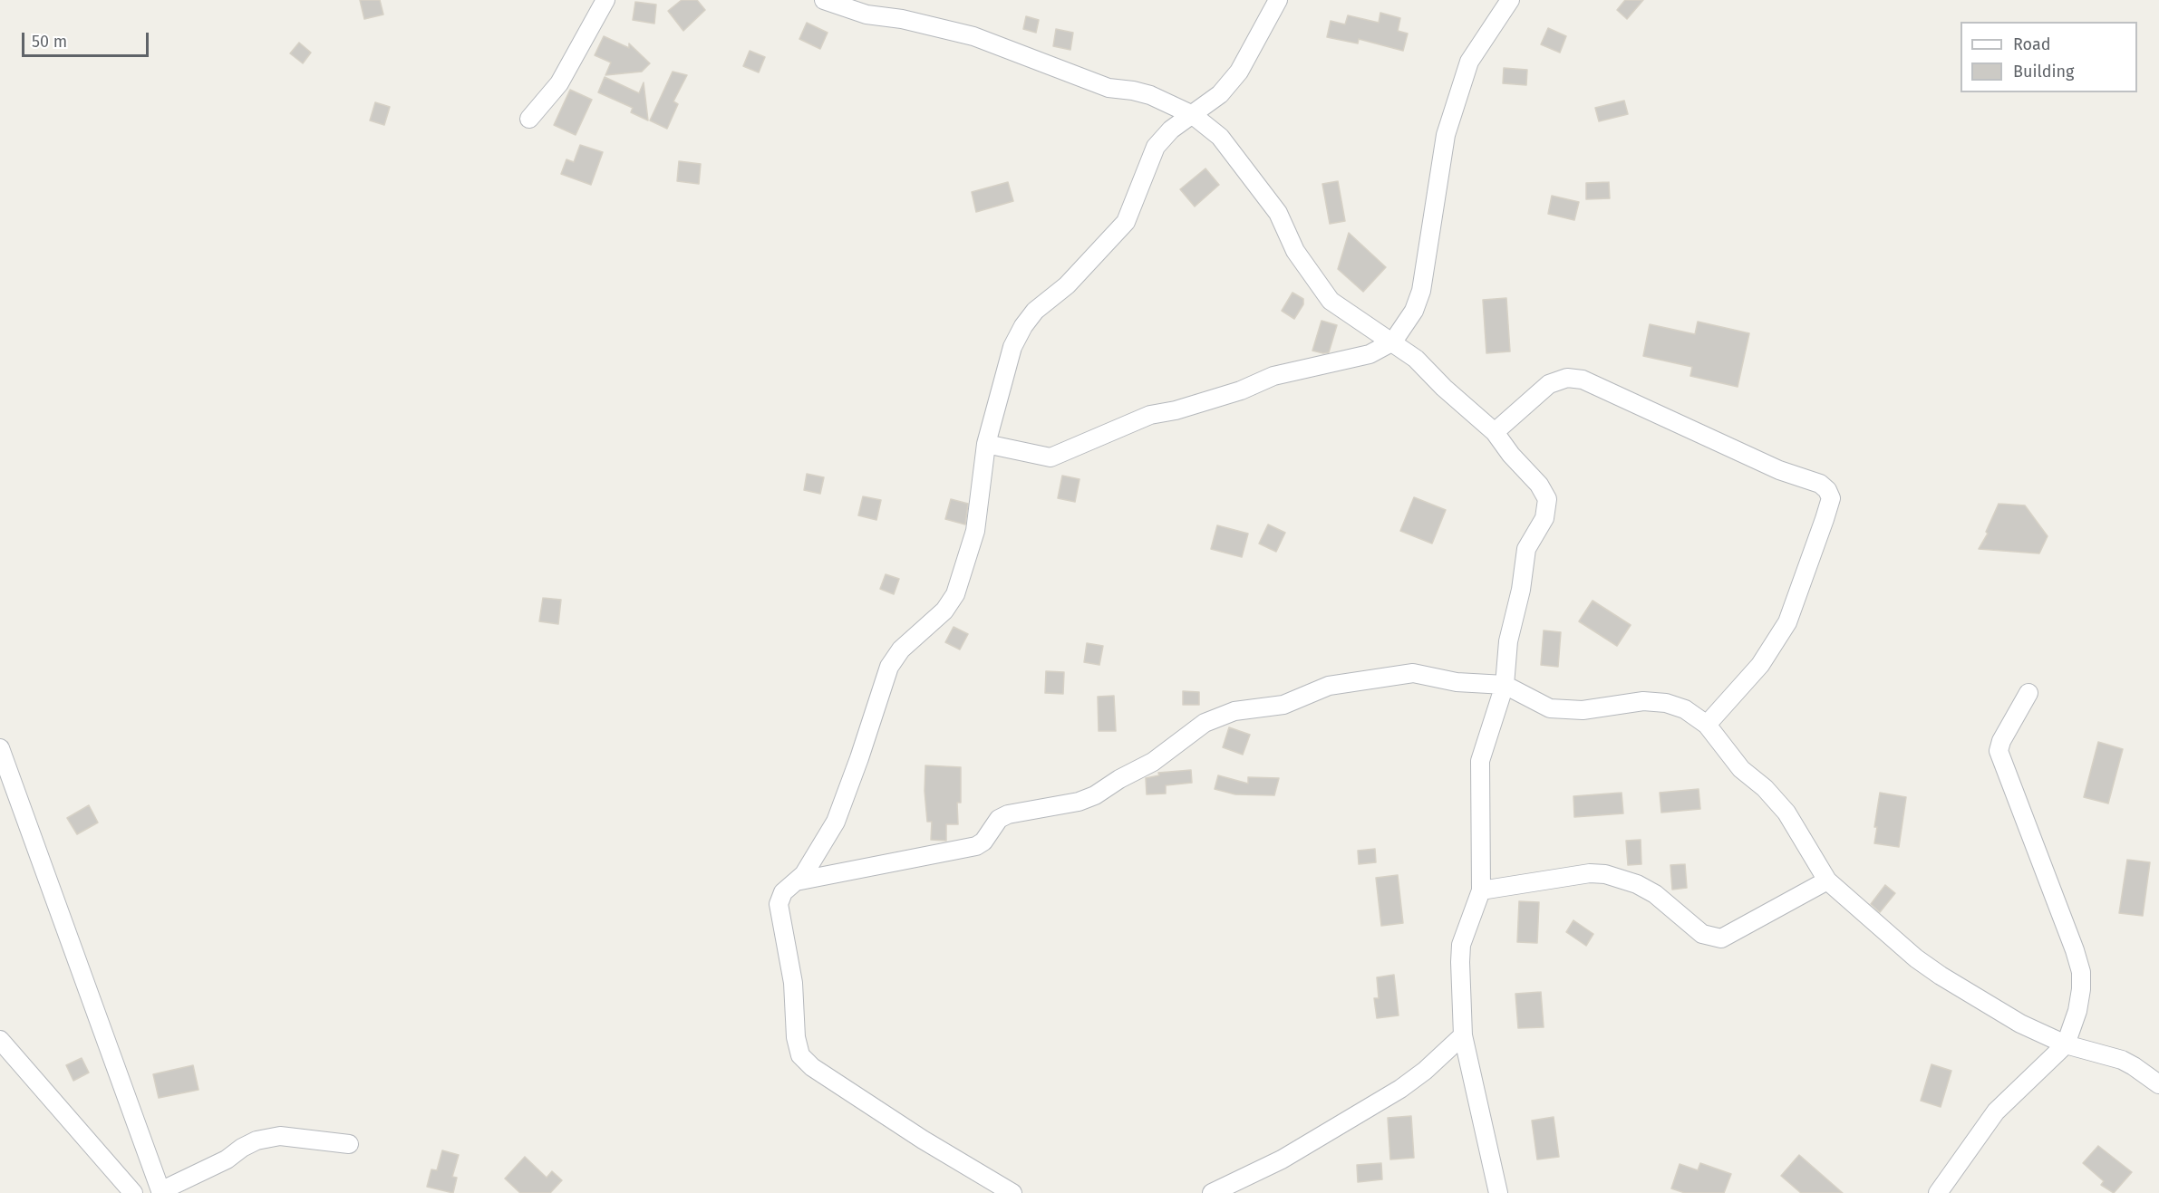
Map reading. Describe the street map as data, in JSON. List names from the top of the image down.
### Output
{
  "legend": ["Road", "Building"],
  "scale_bar": "50 m"
}
